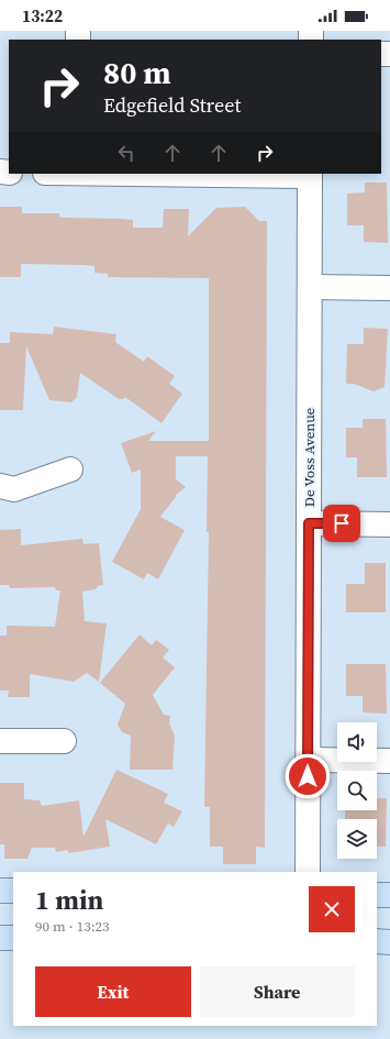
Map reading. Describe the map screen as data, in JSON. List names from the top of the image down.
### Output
{
  "streets": {
    "street": ["De Voss Avenue"]
  },
  "page": {
    "status": "13:22",
    "turn": ["80 m", "Edgefield Street"],
    "heading": ["1 min", "90 m · 13:23"],
    "buttons": ["Exit", "Share"]
  }
}
